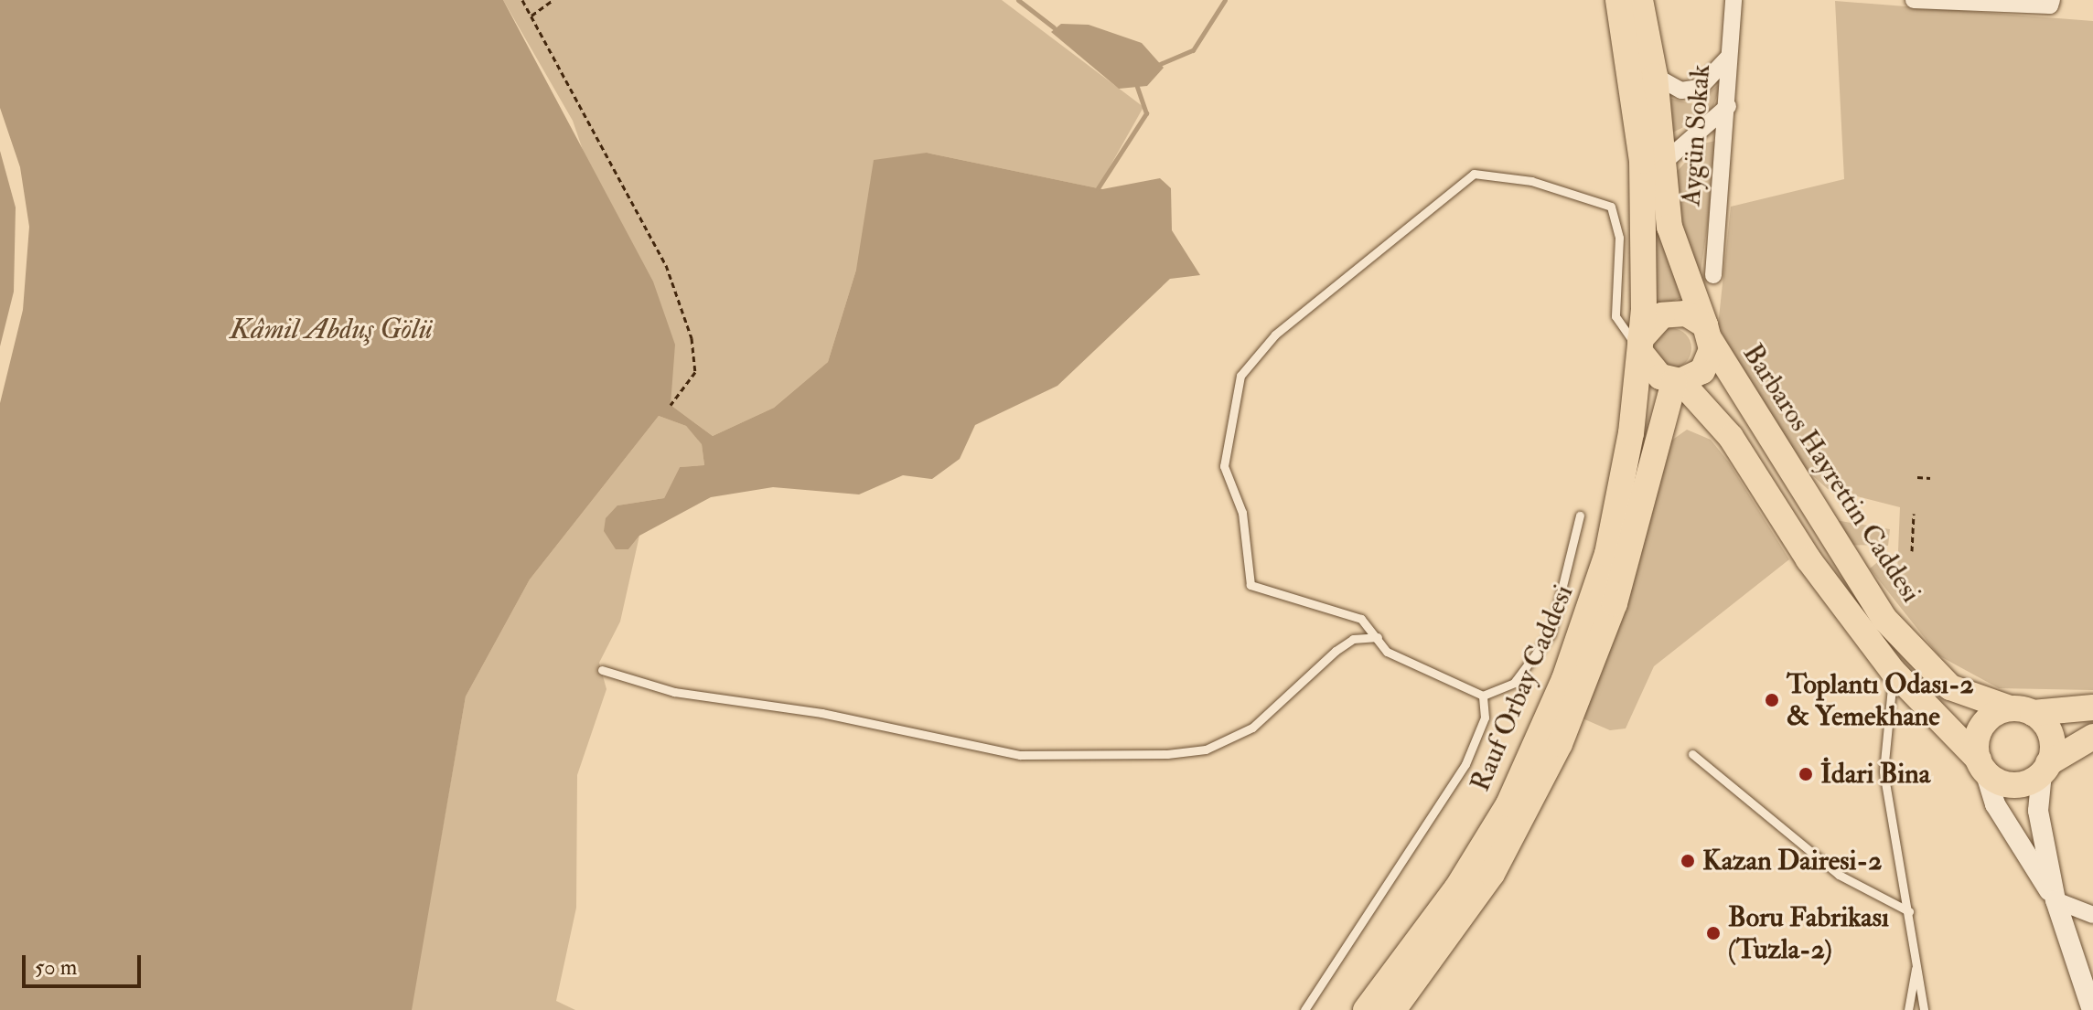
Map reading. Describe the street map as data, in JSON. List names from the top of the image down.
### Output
{
  "streets": {
    "main road": ["Barbaros Hayrettin Caddesi", "Rauf Orbay Caddesi"],
    "street": ["Aygün Sokak"]
  },
  "crossings": [
    ["Barbaros Hayrettin Caddesi", "Rauf Orbay Caddesi"]
  ],
  "water": ["Kâmil Abduş Gölü"],
  "places": [
    "Toplantı Odası-2 & Yemekhane",
    "İdari Bina",
    "Kazan Dairesi-2",
    "Boru Fabrikası (Tuzla-2)"
  ],
  "scale_bar": "50 m"
}
